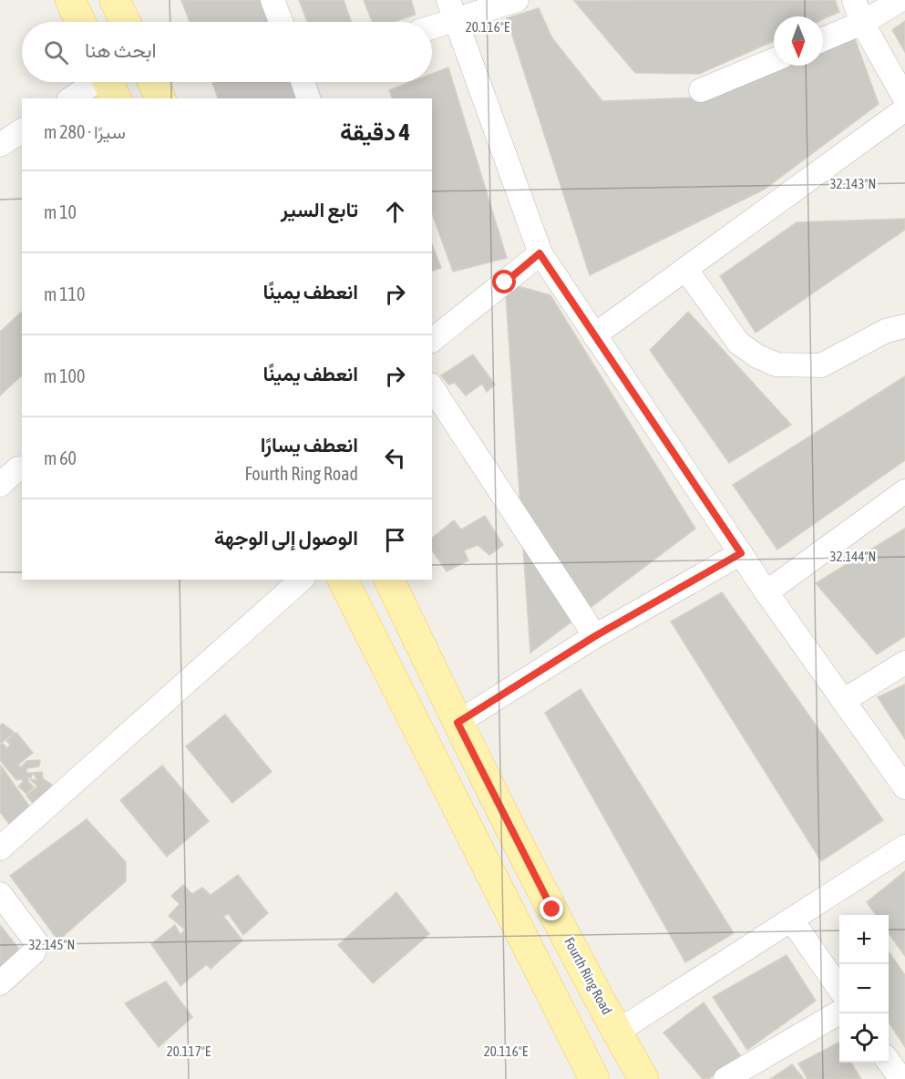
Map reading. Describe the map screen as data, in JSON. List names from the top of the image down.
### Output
{
  "streets": {
    "main road": ["Fourth Ring Road"]
  },
  "north": "bottom",
  "page": {
    "search": "ابحث هنا",
    "heading": ["4 دقيقة", "سيرًا · 280 m"],
    "list": [
      ["تابع السير", "10 m"],
      ["انعطف يمينًا", "110 m"],
      ["انعطف يمينًا", "100 m"],
      ["انعطف يسارًا", "Fourth Ring Road", "60 m"],
      "الوصول إلى الوجهة"
    ],
    "map_buttons": ["+", "−"]
  },
  "coordinates": [
    "20.116°E",
    "32.143°N",
    "32.144°N",
    "32.145°N",
    "20.117°E"
  ]
}
